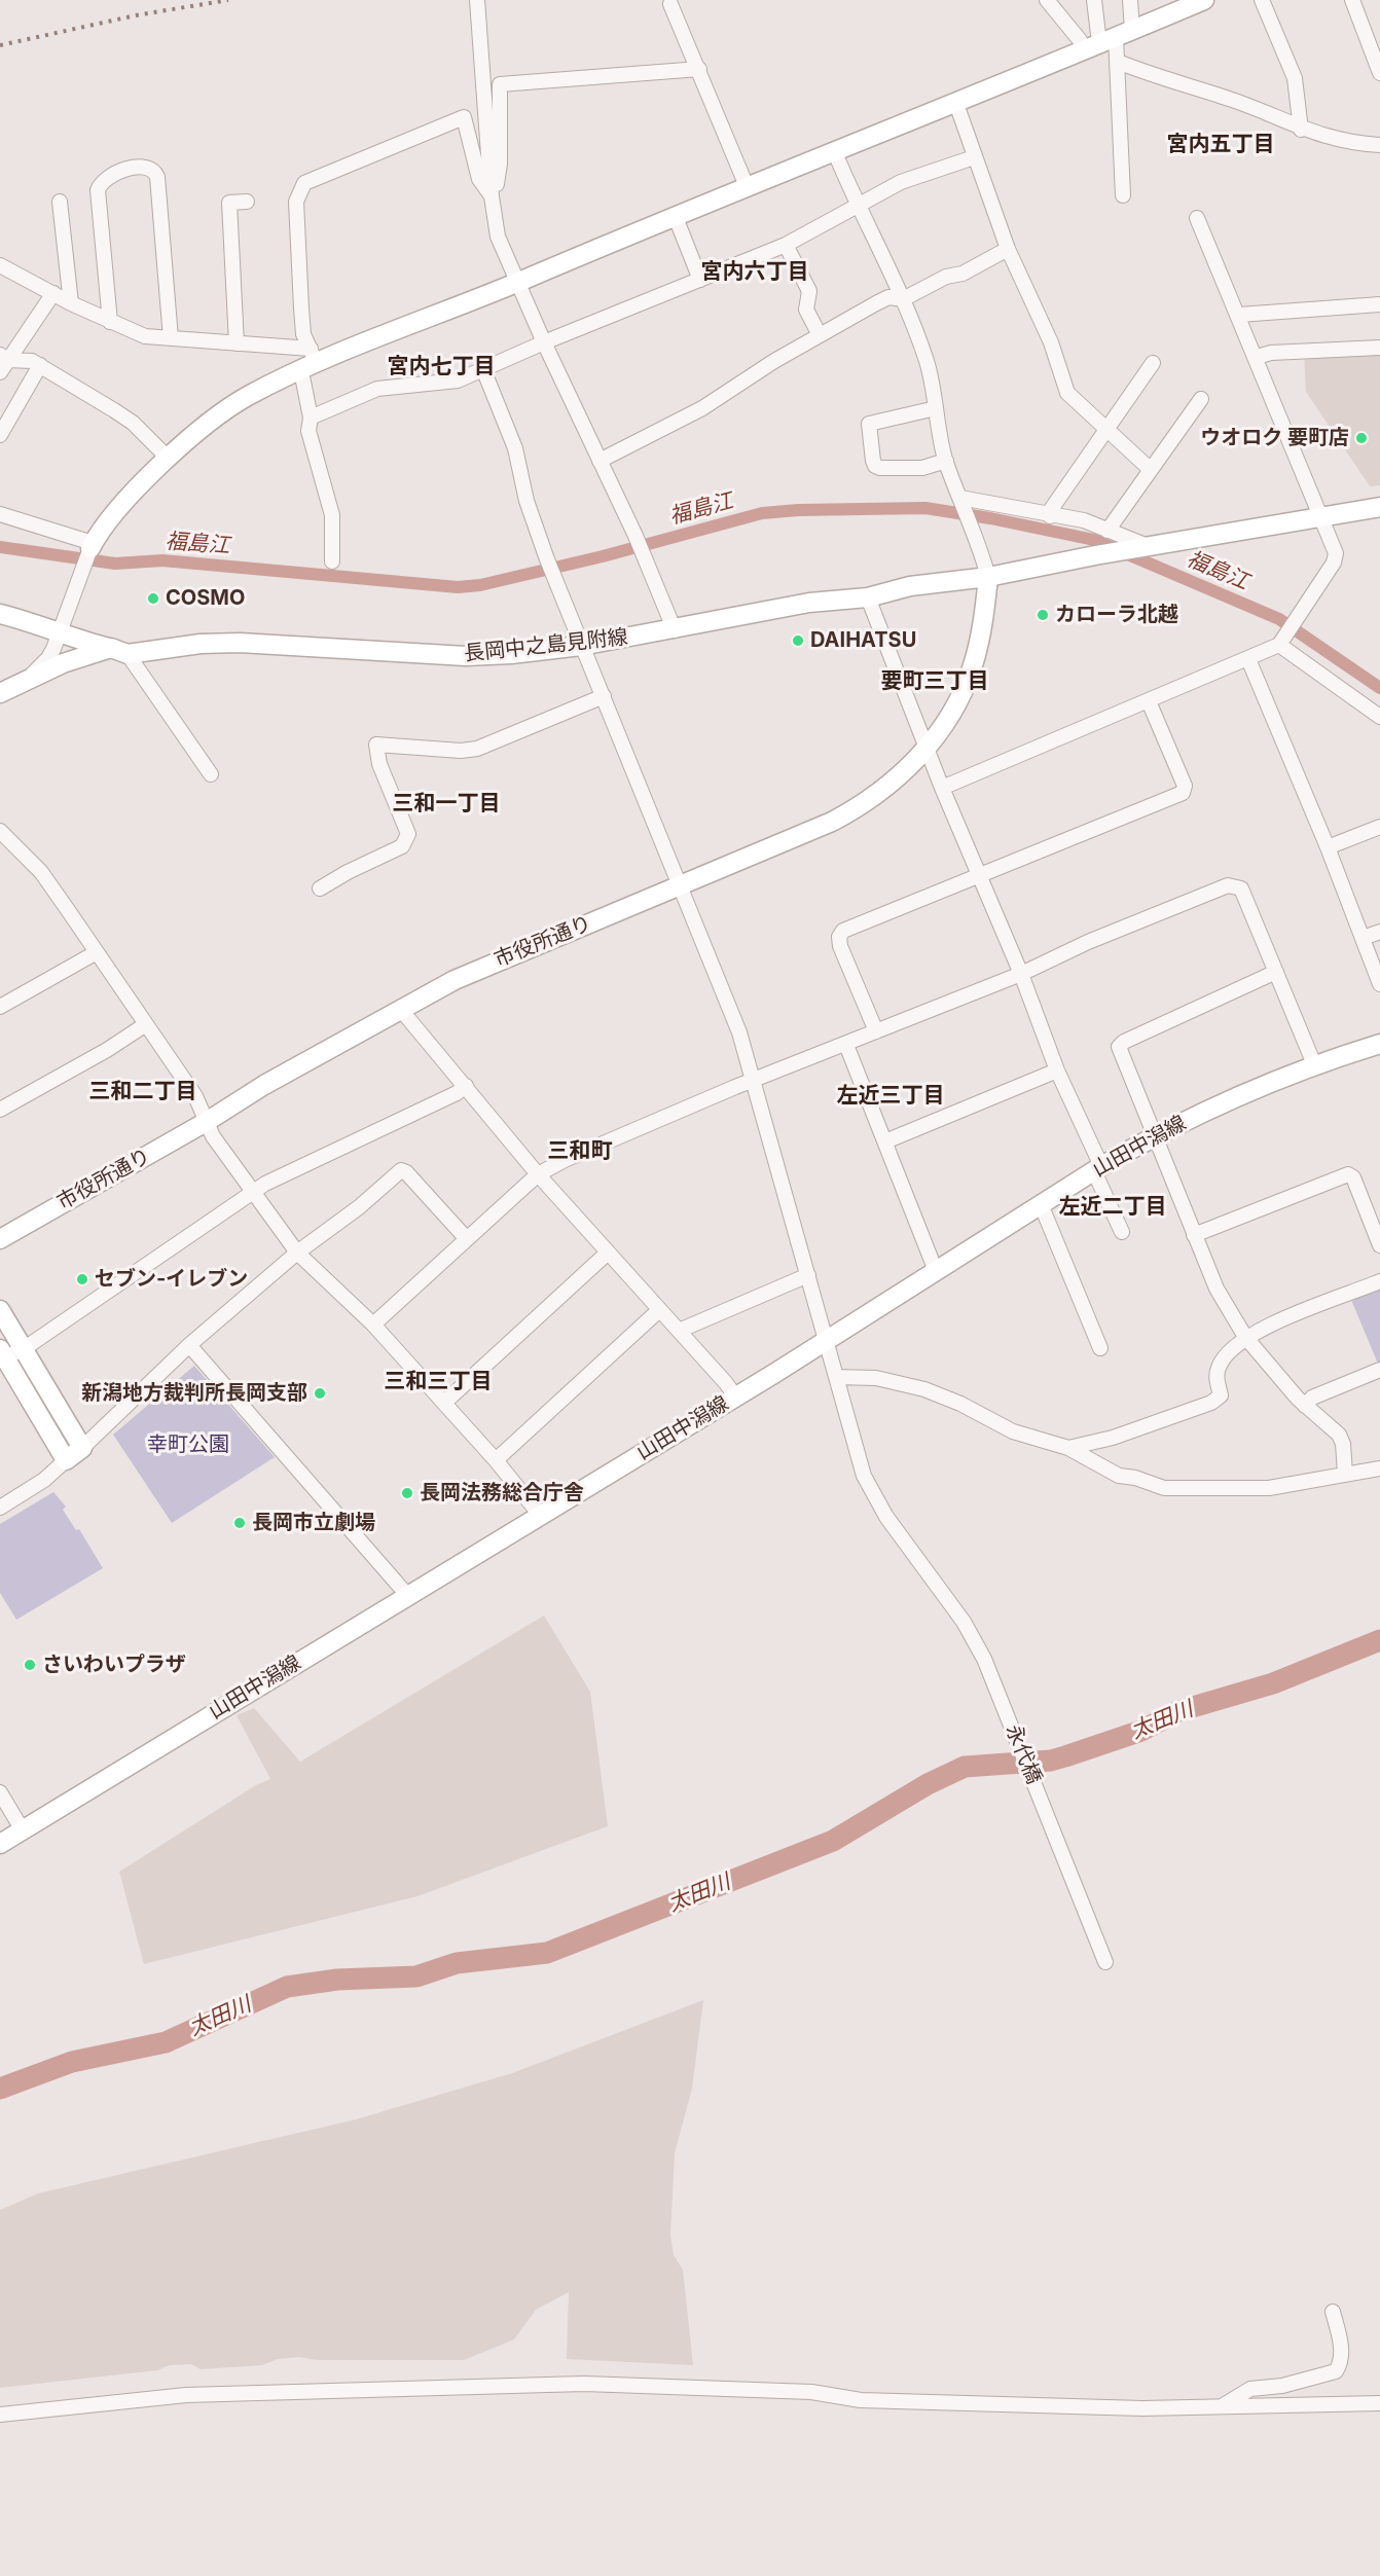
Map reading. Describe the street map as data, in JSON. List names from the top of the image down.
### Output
{
  "streets": {
    "main road": ["長岡中之島見附線", "市役所通り", "山田中潟線"],
    "street": ["永代橋"]
  },
  "crossings": [
    ["長岡中之島見附線", "市役所通り"],
    ["長岡中之島見附線", "永代橋"],
    ["市役所通り", "永代橋"],
    ["山田中潟線", "永代橋"]
  ],
  "districts": [
    "宮内五丁目",
    "宮内六丁目",
    "宮内七丁目",
    "要町三丁目",
    "三和一丁目",
    "三和二丁目",
    "左近三丁目",
    "三和町",
    "左近二丁目",
    "三和三丁目"
  ],
  "water": ["福島江", "太田川"],
  "parks": ["幸町公園"],
  "places": [
    "ウオロク 要町店",
    "COSMO",
    "カローラ北越",
    "DAIHATSU",
    "セブン-イレブン",
    "新潟地方裁判所長岡支部",
    "長岡法務総合庁舎",
    "長岡市立劇場",
    "さいわいプラザ"
  ]
}
